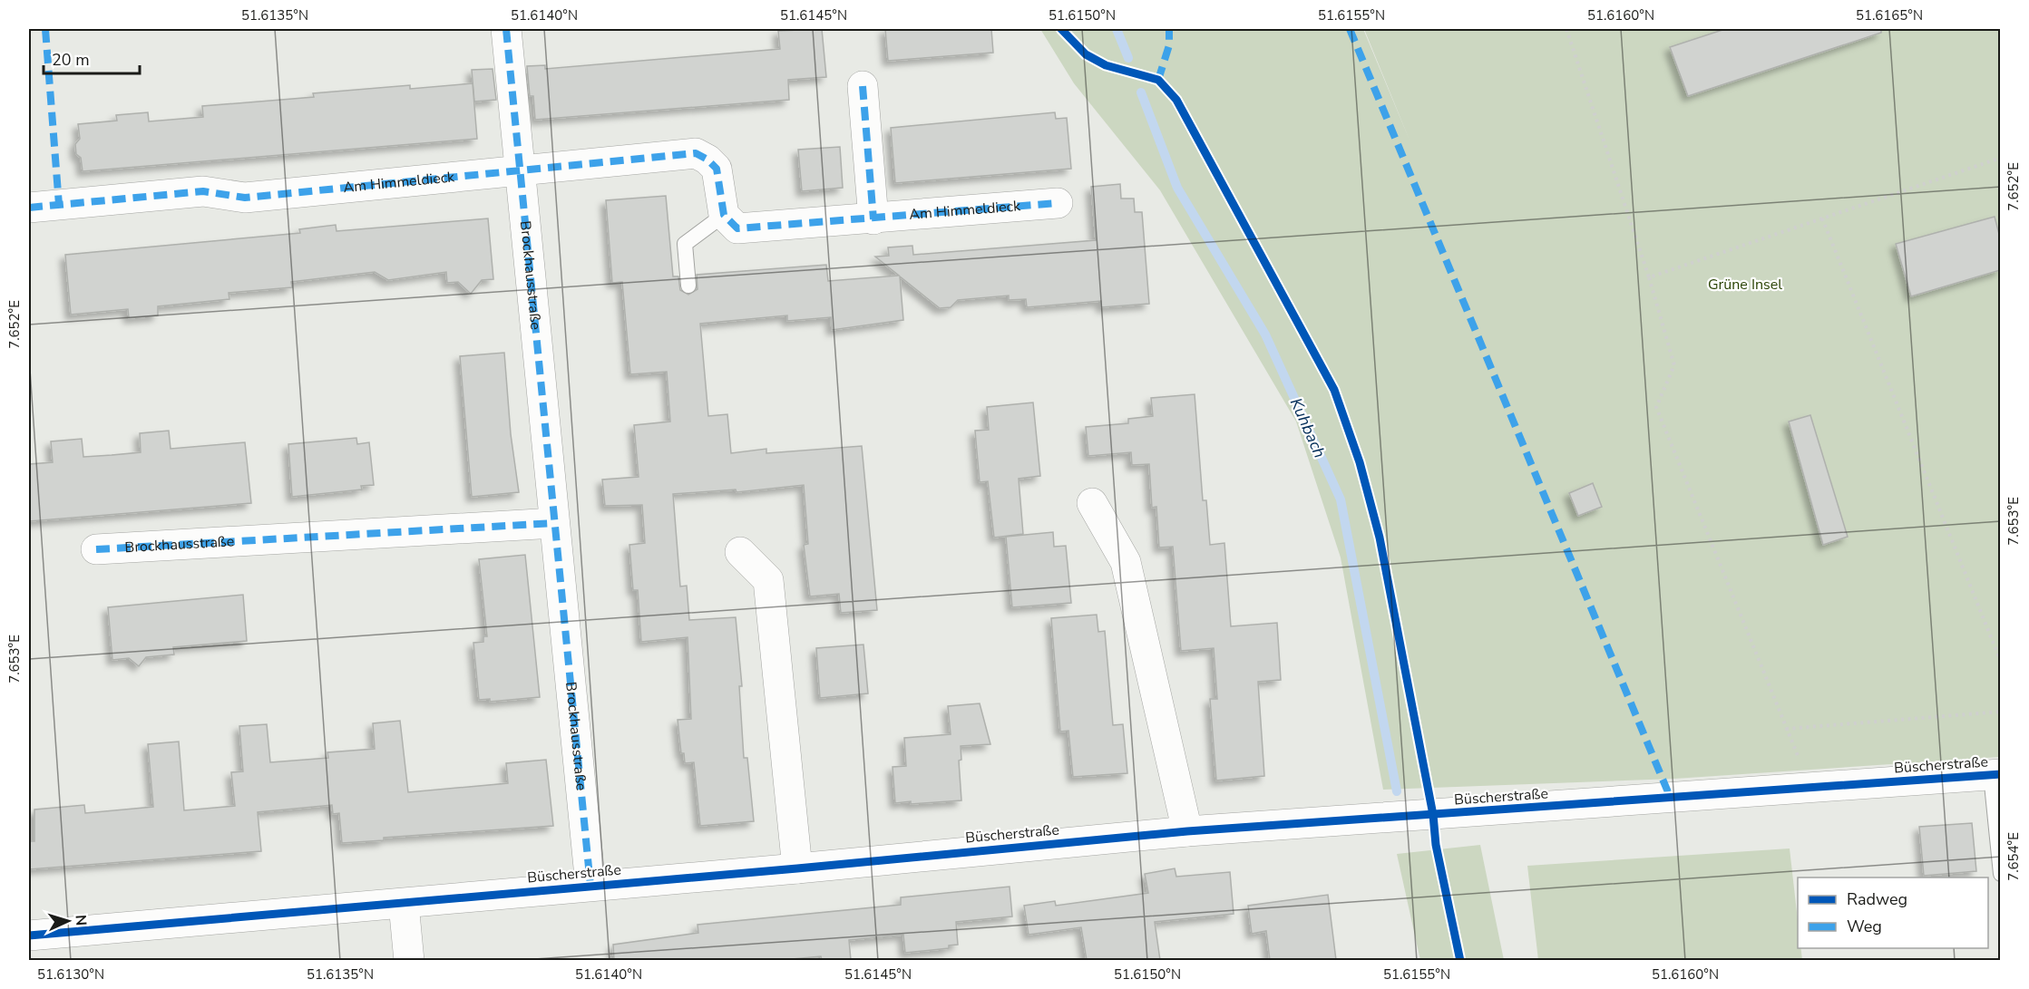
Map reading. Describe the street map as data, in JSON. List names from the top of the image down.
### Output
{
  "streets": {
    "street": ["Am Himmeldieck", "Brockhausstraße", "Büscherstraße"]
  },
  "crossings": [
    ["Am Himmeldieck", "Brockhausstraße"],
    ["Brockhausstraße", "Büscherstraße"]
  ],
  "water": ["Kuhbach"],
  "parks": ["Grüne Insel"],
  "legend": ["Radweg", "Weg"],
  "scale_bar": "20 m",
  "north": "right",
  "coordinates": [
    "51.6135°N",
    "51.6140°N",
    "51.6145°N",
    "51.6150°N",
    "51.6155°N",
    "51.6160°N",
    "51.6165°N",
    "7.652°E",
    "7.653°E",
    "7.654°E",
    "51.6130°N"
  ]
}
